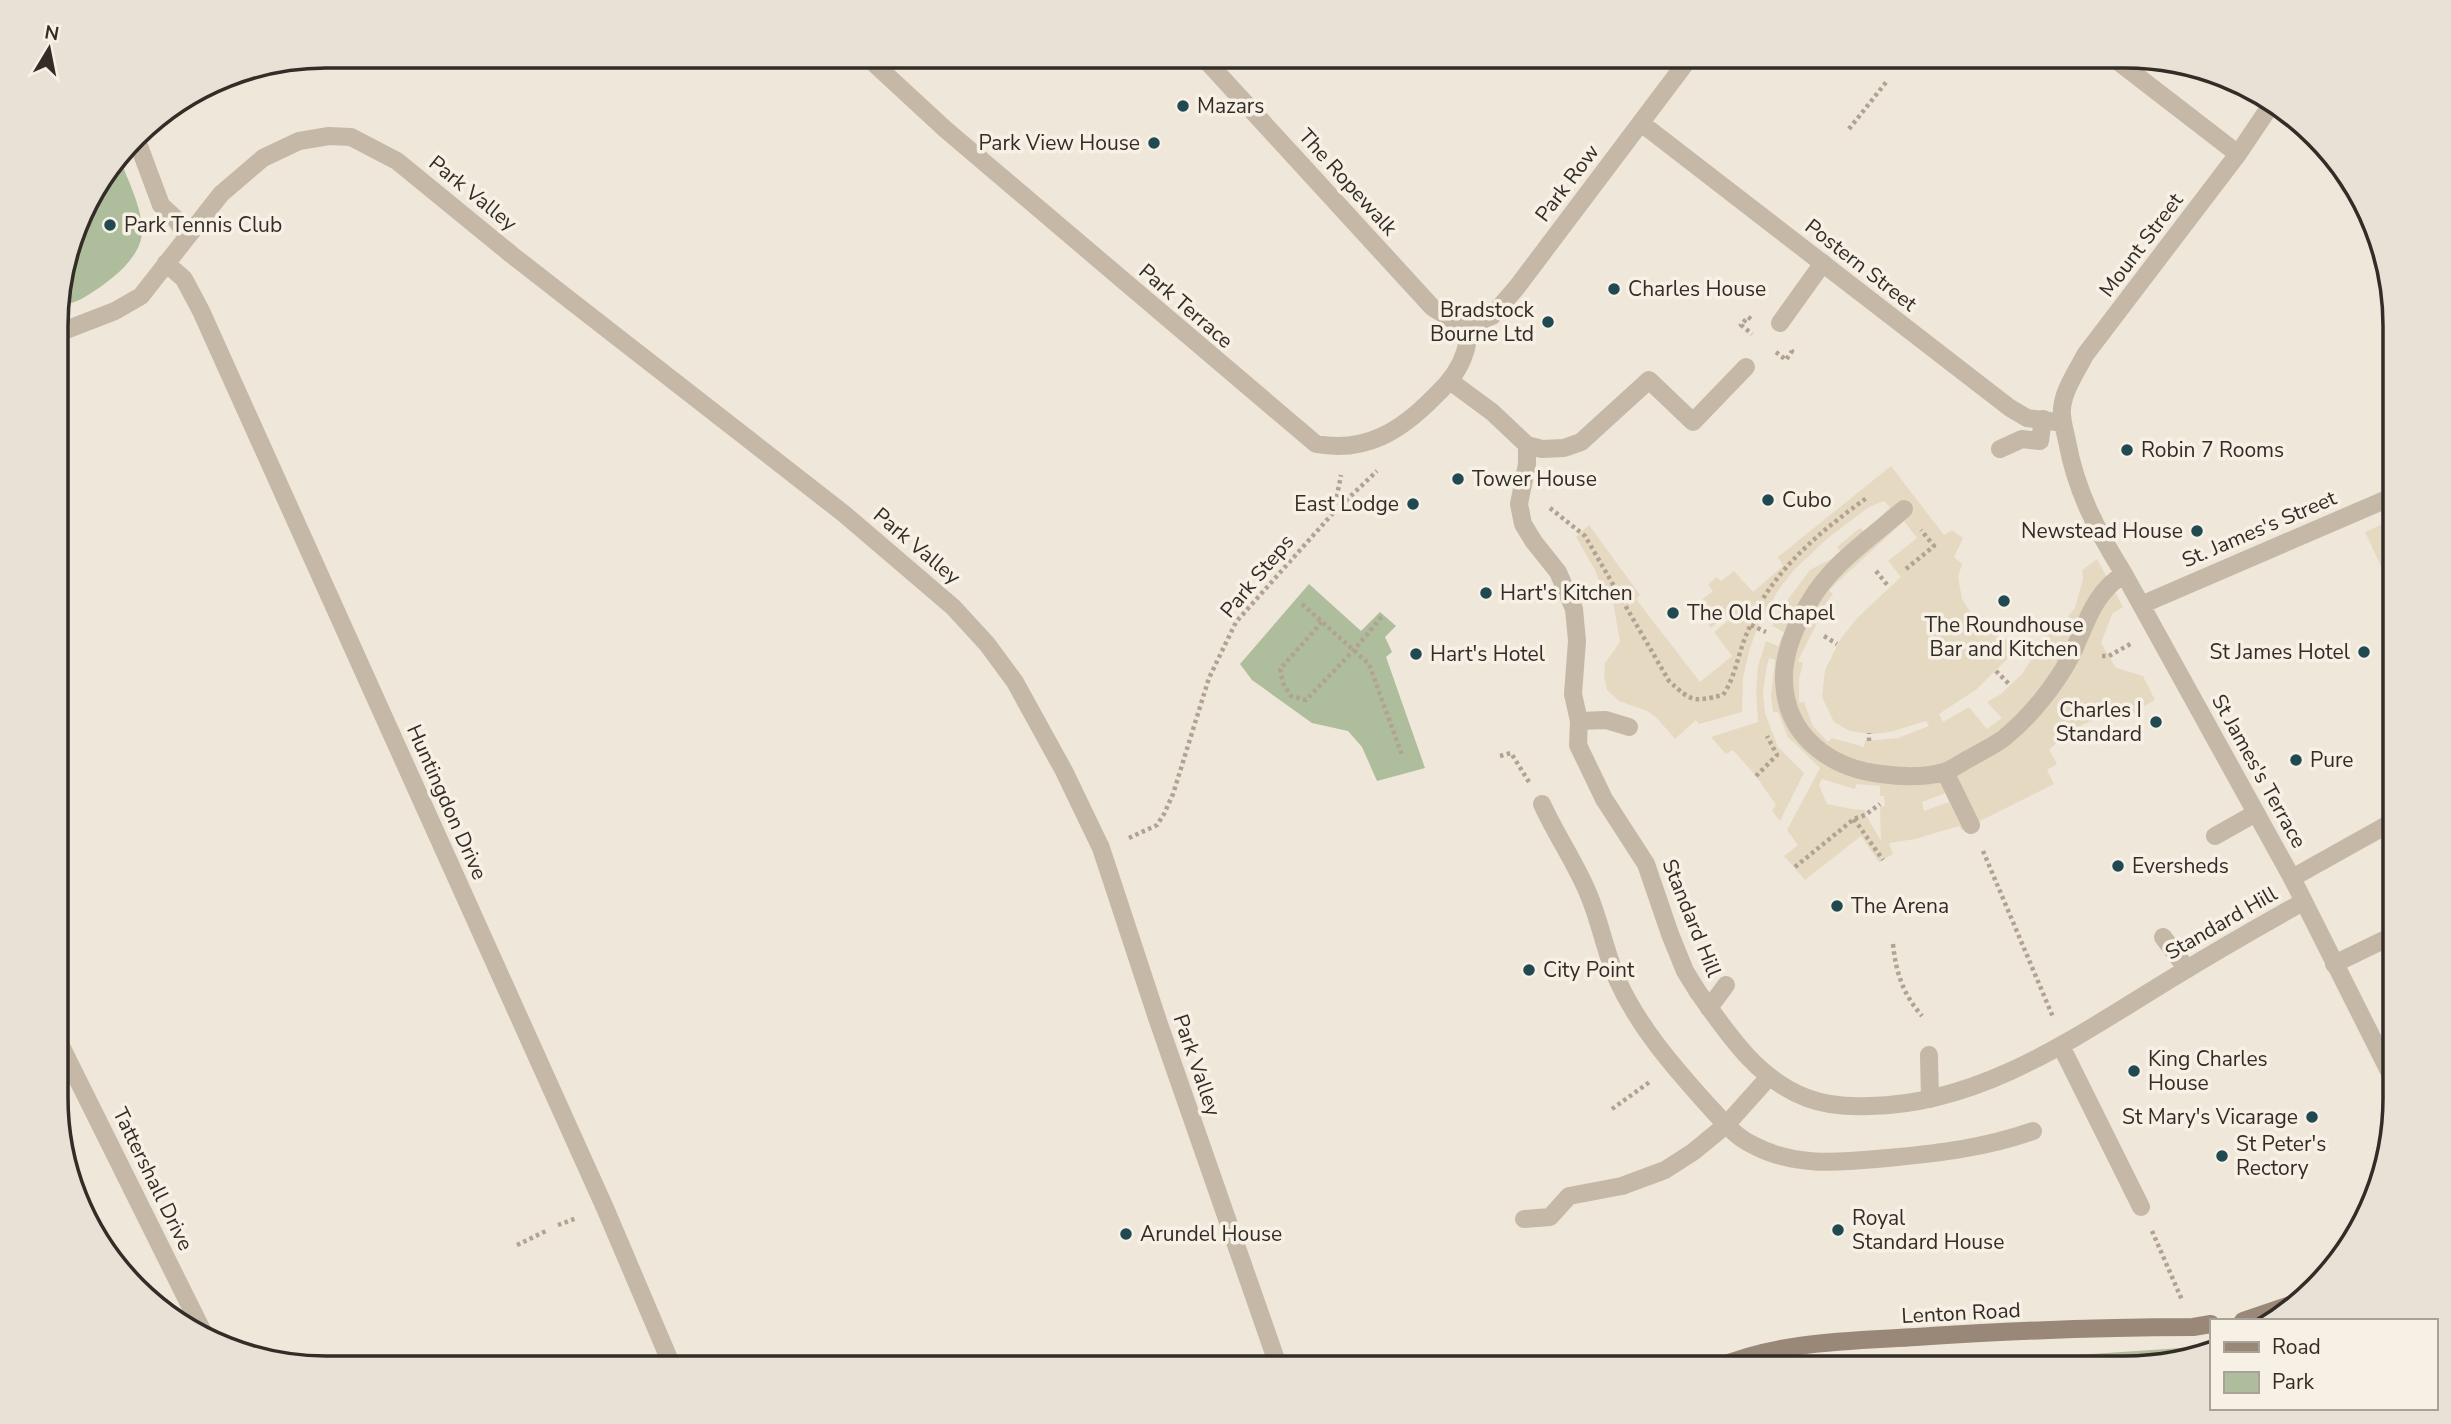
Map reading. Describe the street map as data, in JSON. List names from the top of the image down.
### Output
{
  "streets": {
    "street": [
      "The Ropewalk",
      "Park Row",
      "Park Valley",
      "Mount Street",
      "Postern Street",
      "Park Terrace",
      "St. James's Street",
      "St James's Terrace",
      "Huntingdon Drive",
      "Standard Hill",
      "Tattershall Drive",
      "Lenton Road"
    ],
    "path": ["Park Steps"]
  },
  "crossings": [
    ["The Ropewalk", "Park Row"],
    ["The Ropewalk", "Park Terrace"],
    ["Park Row", "Postern Street"],
    ["Park Row", "Park Terrace"],
    ["Park Valley", "Huntingdon Drive"],
    ["Mount Street", "Postern Street"],
    ["Mount Street", "St James's Terrace"],
    ["Postern Street", "St James's Terrace"],
    ["Park Terrace", "Park Steps"],
    ["St. James's Street", "St James's Terrace"],
    ["St James's Terrace", "Standard Hill"]
  ],
  "places": [
    "Mazars",
    "Park View House",
    "Park Tennis Club",
    "Charles House",
    "Bradstock Bourne Ltd",
    "Robin 7 Rooms",
    "Tower House",
    "Cubo",
    "East Lodge",
    "Newstead House",
    "Hart's Kitchen",
    "The Roundhouse Bar and Kitchen",
    "The Old Chapel",
    "St James Hotel",
    "Hart's Hotel",
    "Charles I Standard",
    "Pure",
    "Eversheds",
    "The Arena",
    "City Point",
    "King Charles House",
    "St Mary's Vicarage",
    "St Peter's Rectory",
    "Royal Standard House",
    "Arundel House"
  ],
  "legend": ["Road", "Park"],
  "north": "top"
}
